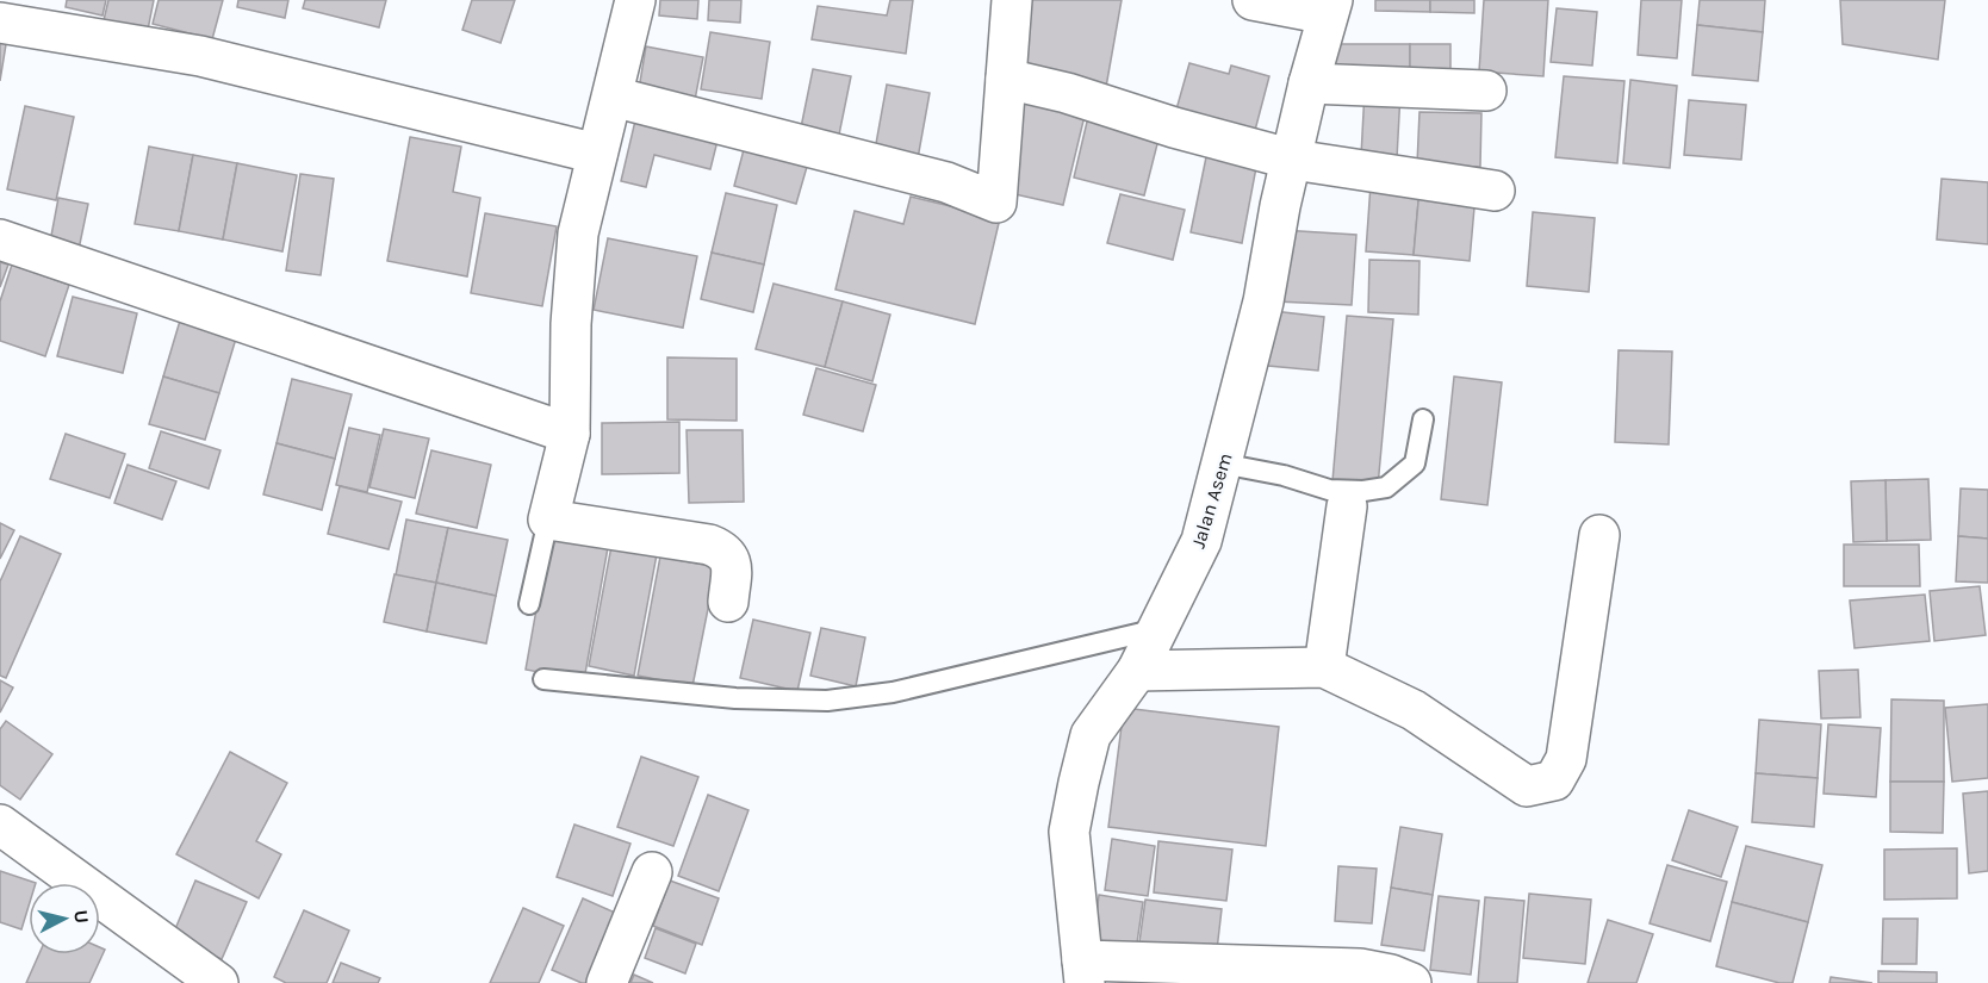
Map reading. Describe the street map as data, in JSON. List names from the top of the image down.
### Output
{
  "streets": {
    "street": ["Jalan Asem"]
  },
  "north": "right"
}
